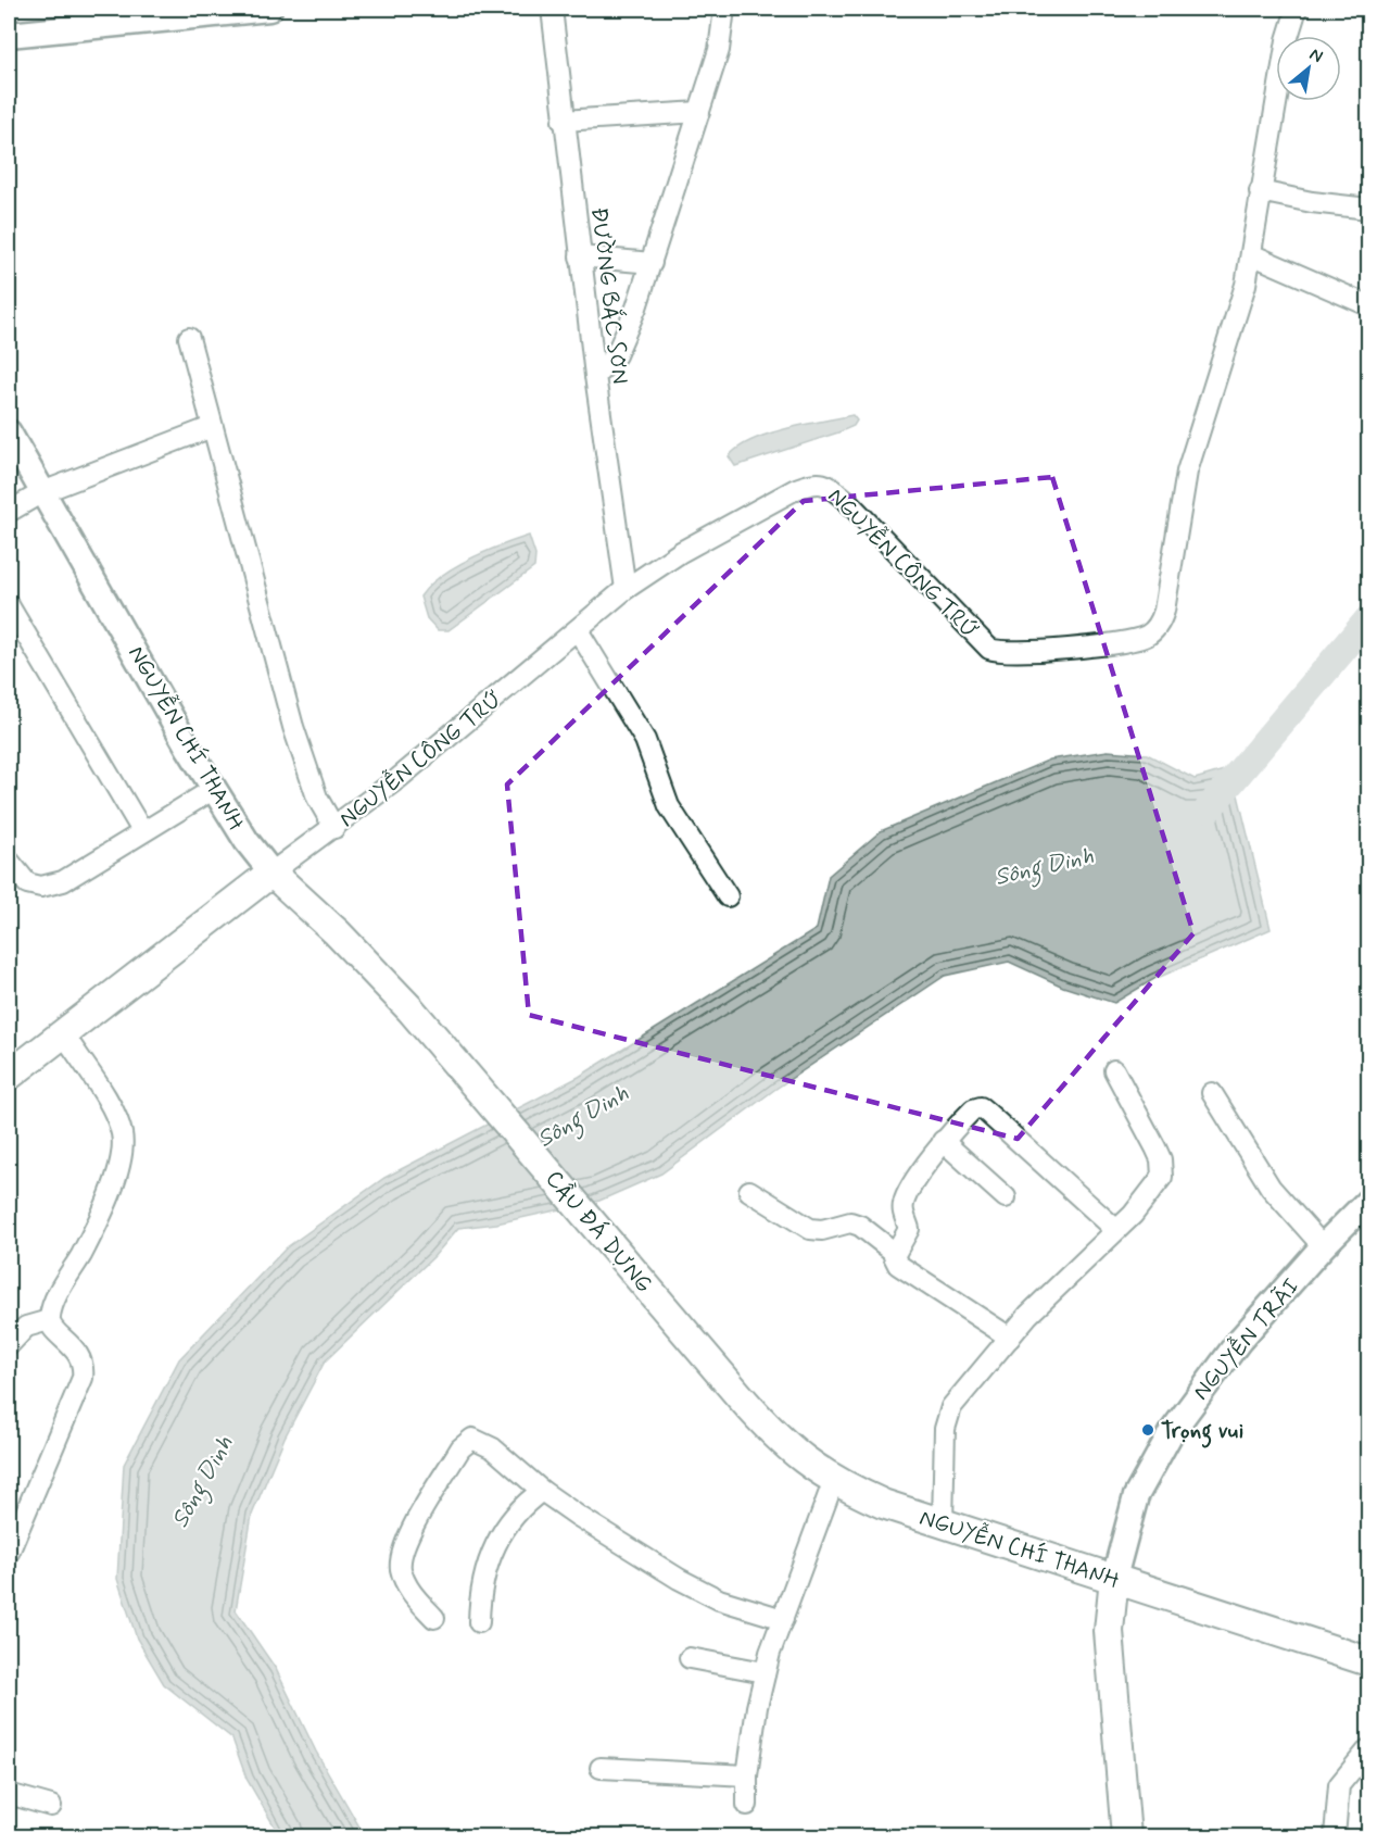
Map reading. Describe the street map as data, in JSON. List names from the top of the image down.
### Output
{
  "streets": {
    "main road": [
      "NGUYỄN CÔNG TRỨ",
      "NGUYỄN CHÍ THANH",
      "CẦU ĐÁ DỰNG",
      "NGUYỄN TRÃI"
    ],
    "street": ["ĐƯỜNG BẮC SƠN"]
  },
  "crossings": [
    ["ĐƯỜNG BẮC SƠN", "NGUYỄN CÔNG TRỨ"],
    ["NGUYỄN CÔNG TRỨ", "NGUYỄN CHÍ THANH"],
    ["NGUYỄN CHÍ THANH", "CẦU ĐÁ DỰNG"],
    ["NGUYỄN CHÍ THANH", "NGUYỄN TRÃI"]
  ],
  "water": ["Sông Dinh"],
  "places": ["Trọng vui"],
  "north": "top right"
}
